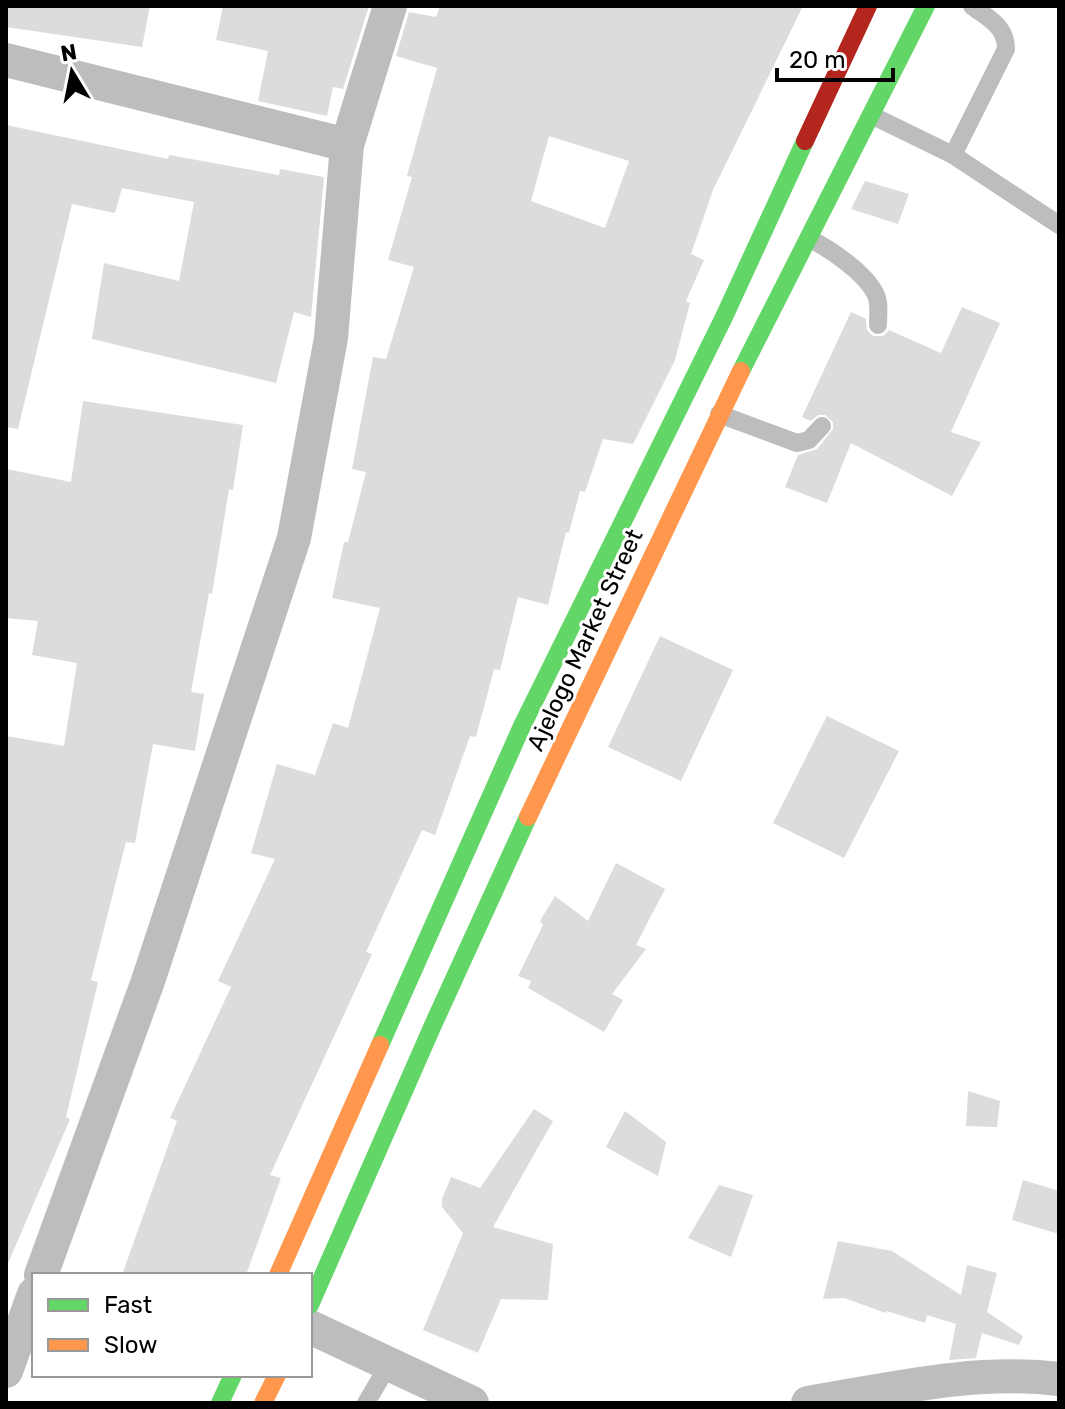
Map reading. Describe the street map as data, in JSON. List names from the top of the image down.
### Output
{
  "streets": {
    "street": ["Ajelogo Market Street"]
  },
  "legend": ["Fast", "Slow"],
  "scale_bar": "20 m",
  "north": "top"
}
